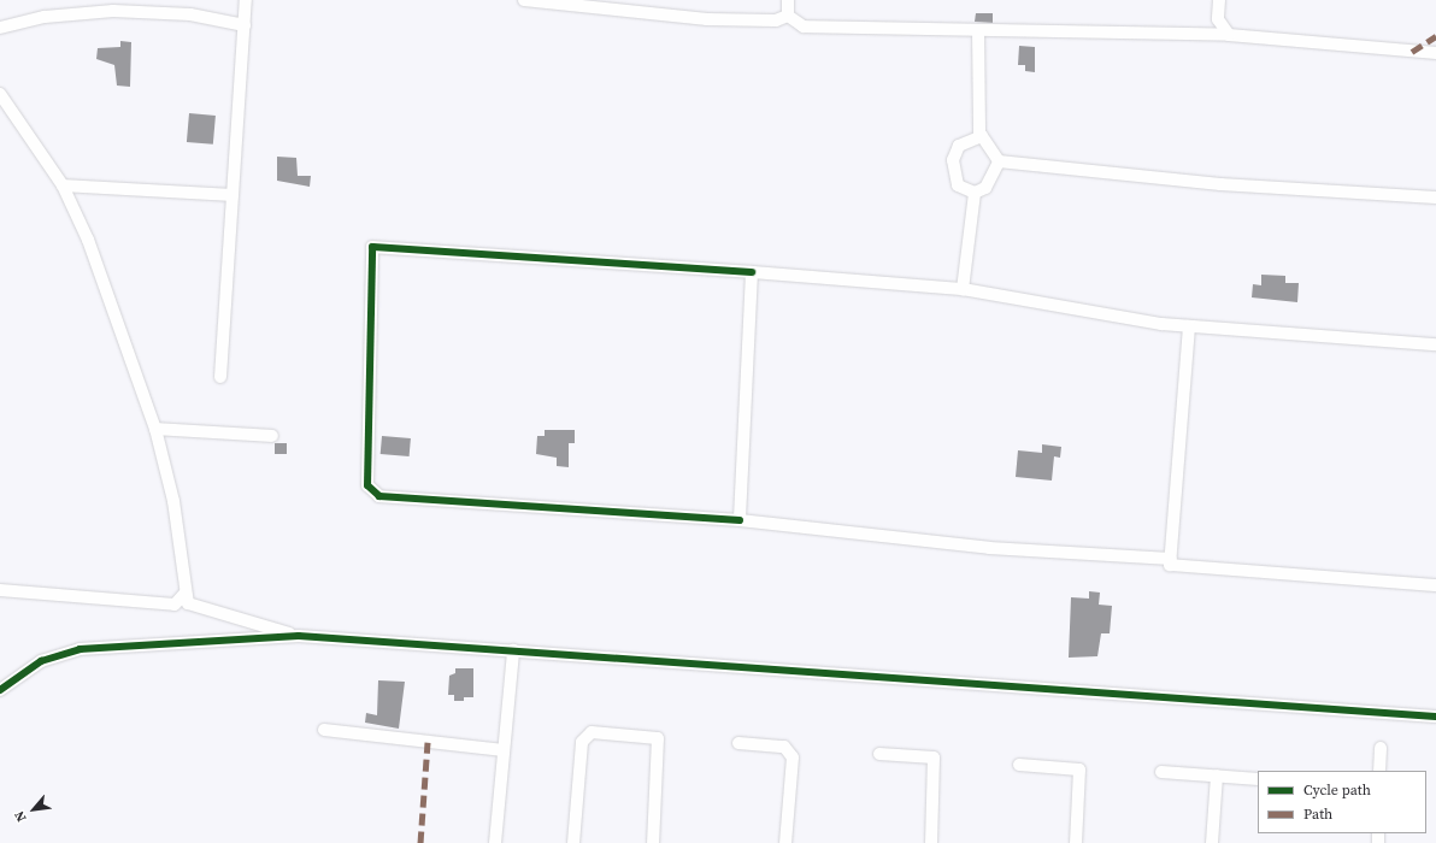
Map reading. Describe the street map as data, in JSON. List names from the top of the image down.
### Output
{
  "legend": ["Cycle path", "Path"],
  "north": "bottom left"
}
